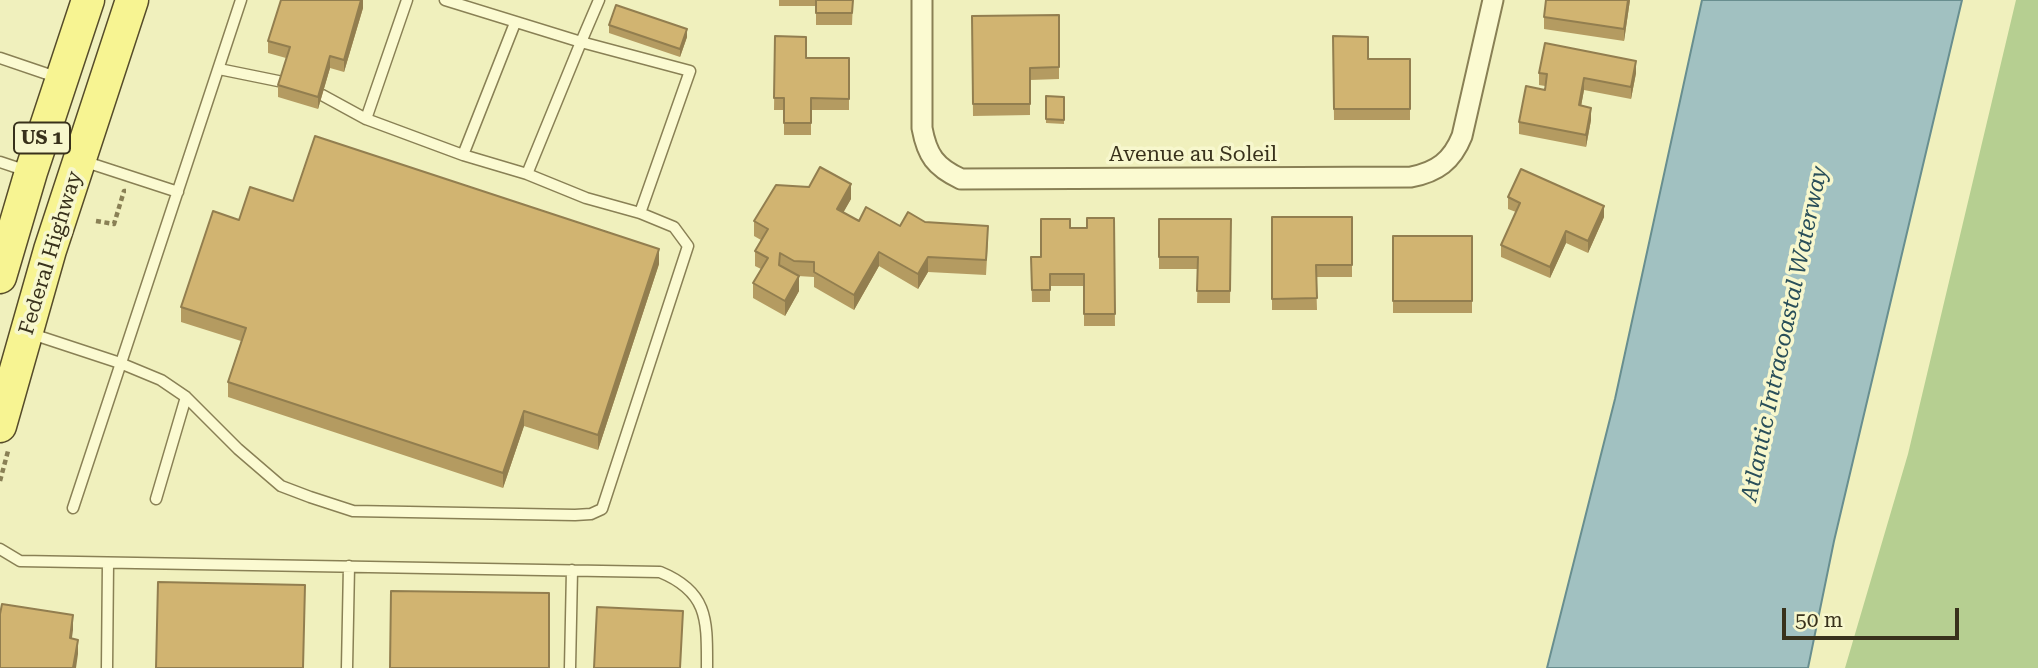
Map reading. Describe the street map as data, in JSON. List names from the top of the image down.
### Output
{
  "streets": {
    "main road": ["US 1", "Federal Highway"],
    "street": ["Avenue au Soleil"]
  },
  "water": ["Atlantic Intracoastal Waterway"],
  "scale_bar": "50 m"
}
